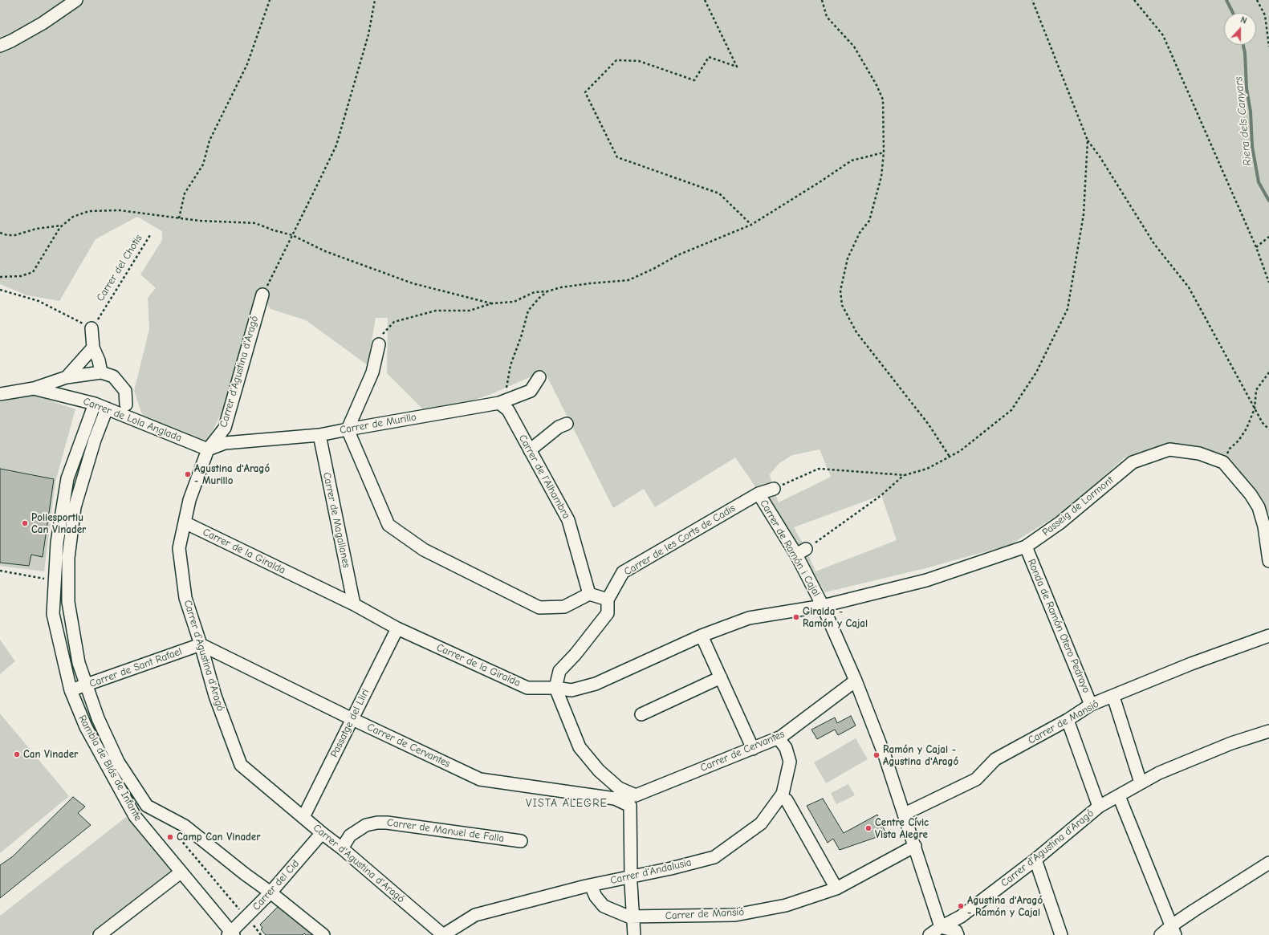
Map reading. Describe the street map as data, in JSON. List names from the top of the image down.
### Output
{
  "streets": {
    "street": [
      "Carrer d'Agustina d'Aragó",
      "Carrer de Lola Anglada",
      "Carrer de Murillo",
      "Carrer de l'Alhambra",
      "Passeig de Lormont",
      "Carrer de Magallanes",
      "Carrer de les Corts de Cadis",
      "Carrer de Ramón i Cajal",
      "Carrer de la Giralda",
      "Ronda de Ramón Otero Pedrayo",
      "Carrer de Sant Rafael",
      "Carrer de Mansió",
      "Passatge del Lliri",
      "Carrer de Cervantes",
      "Rambla de Blás de Infante",
      "Carrer de Manuel de Falla",
      "Carrer d'Andalusia",
      "Carrer del Cid"
    ],
    "path": ["Carrer del Chotis"]
  },
  "crossings": [
    ["Carrer d'Agustina d'Aragó", "Carrer de Lola Anglada"],
    ["Carrer d'Agustina d'Aragó", "Carrer de Murillo"],
    ["Carrer d'Agustina d'Aragó", "Carrer de Ramón i Cajal"],
    ["Carrer d'Agustina d'Aragó", "Carrer de la Giralda"],
    ["Carrer d'Agustina d'Aragó", "Carrer de Sant Rafael"],
    ["Carrer d'Agustina d'Aragó", "Passatge del Lliri"],
    ["Carrer d'Agustina d'Aragó", "Carrer de Cervantes"],
    ["Carrer d'Agustina d'Aragó", "Carrer de Manuel de Falla"],
    ["Carrer d'Agustina d'Aragó", "Carrer d'Andalusia"],
    ["Carrer d'Agustina d'Aragó", "Carrer del Cid"],
    ["Carrer de Lola Anglada", "Carrer de Murillo"],
    ["Carrer de Lola Anglada", "Rambla de Blás de Infante"],
    ["Carrer de Murillo", "Carrer de l'Alhambra"],
    ["Carrer de Murillo", "Carrer de Magallanes"],
    ["Passeig de Lormont", "Carrer de Ramón i Cajal"],
    ["Passeig de Lormont", "Carrer de la Giralda"],
    ["Passeig de Lormont", "Ronda de Ramón Otero Pedrayo"],
    ["Carrer de Magallanes", "Carrer de la Giralda"],
    ["Carrer de les Corts de Cadis", "Carrer de Ramón i Cajal"],
    ["Carrer de les Corts de Cadis", "Carrer de la Giralda"],
    ["Carrer de les Corts de Cadis", "Carrer de Cervantes"],
    ["Carrer de Ramón i Cajal", "Carrer de la Giralda"],
    ["Carrer de Ramón i Cajal", "Carrer de Mansió"],
    ["Carrer de Ramón i Cajal", "Carrer de Cervantes"],
    ["Carrer de la Giralda", "Passatge del Lliri"],
    ["Carrer de la Giralda", "Carrer de Cervantes"],
    ["Ronda de Ramón Otero Pedrayo", "Carrer de Mansió"],
    ["Carrer de Sant Rafael", "Carrer de Cervantes"],
    ["Carrer de Sant Rafael", "Rambla de Blás de Infante"],
    ["Carrer de Mansió", "Carrer d'Andalusia"],
    ["Passatge del Lliri", "Carrer de Cervantes"],
    ["Carrer de Cervantes", "Carrer d'Andalusia"],
    ["Rambla de Blás de Infante", "Carrer del Cid"]
  ],
  "districts": ["VISTA ALEGRE"],
  "water": ["Riera dels Canyars"],
  "places": [
    "Agustina d'Aragó - Murillo",
    "Poliesportiu Can Vinader",
    "Giralda - Ramón y Cajal",
    "Can Vinader",
    "Ramón y Cajal - Agustina d'Aragó",
    "Centre Cívic Vista Alegre",
    "Camp Can Vinader",
    "Agustina d'Aragó - Ramón y Cajal"
  ],
  "north": "top"
}
